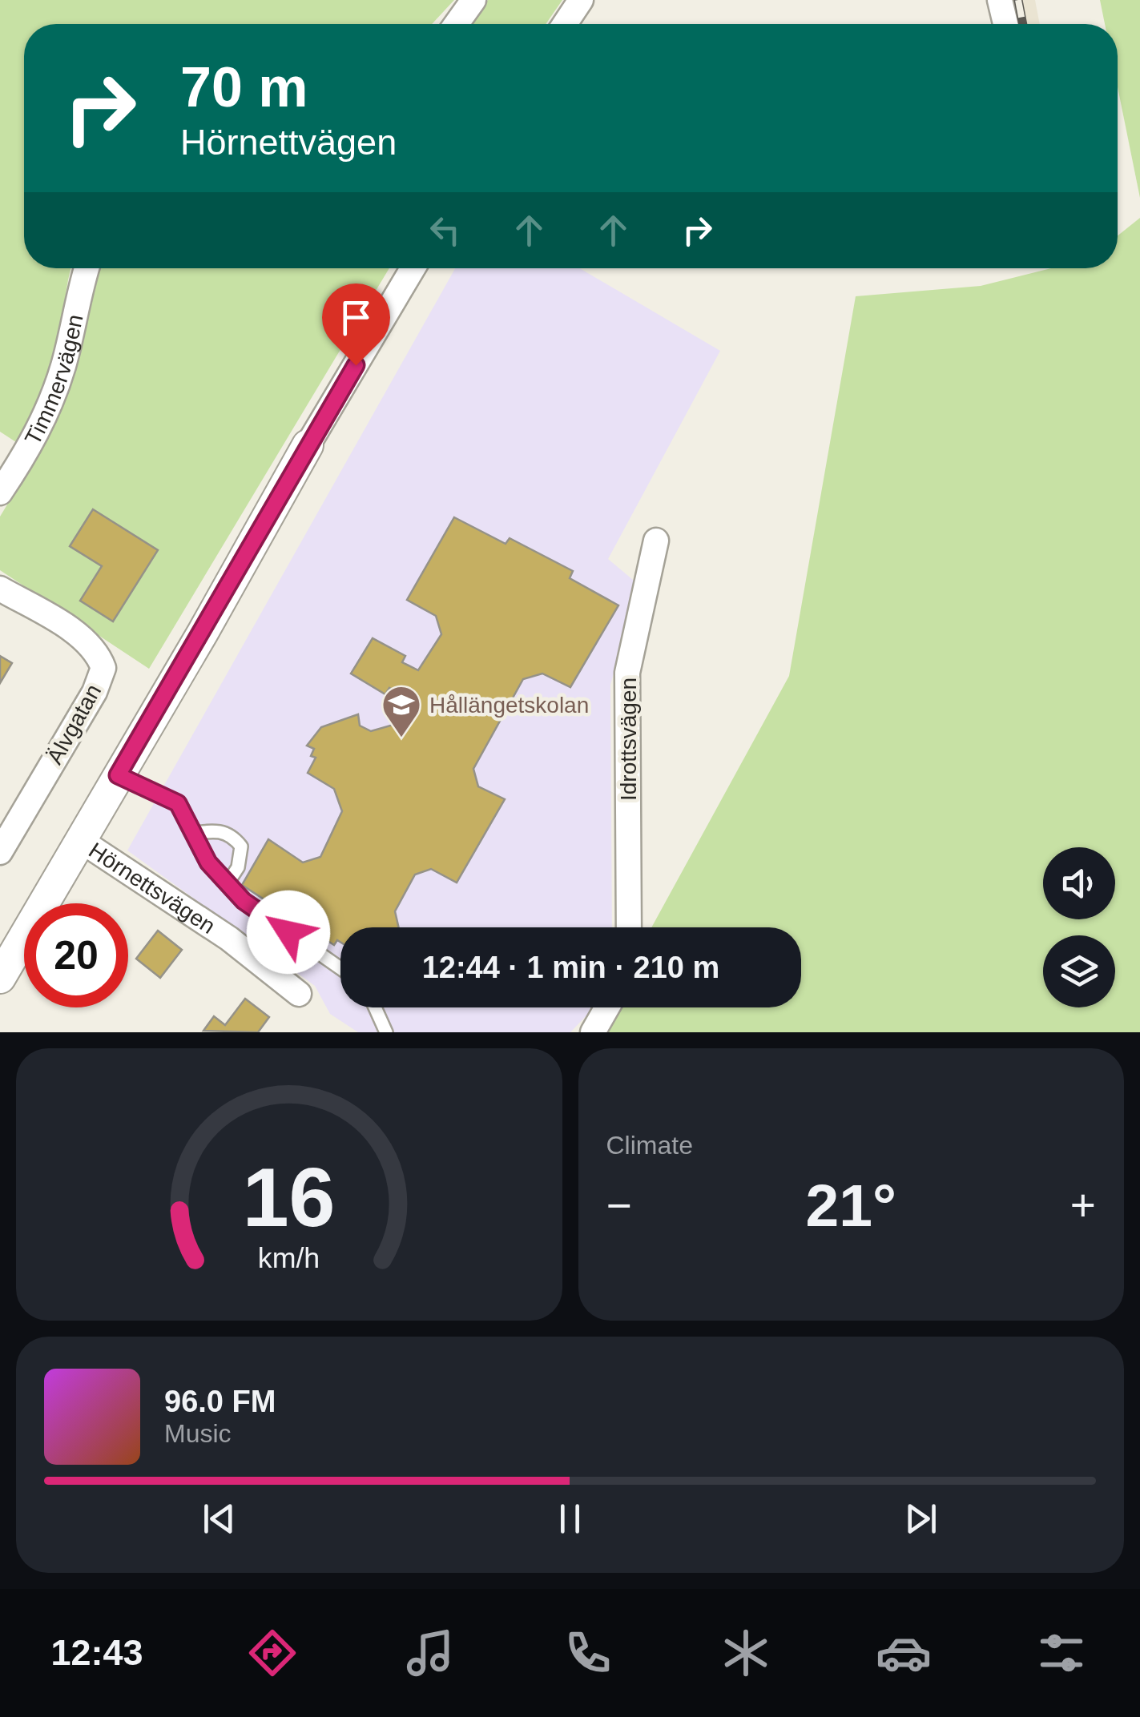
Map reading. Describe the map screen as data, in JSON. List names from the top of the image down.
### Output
{
  "streets": {
    "street": [
      "Timmervägen",
      "Älvgatan",
      "Idrottsvägen",
      "Hörnettsvägen"
    ]
  },
  "places": {
    "school or university": ["Hållängetskolan"]
  },
  "page": {
    "turn": ["70 m", "Hörnettvägen"],
    "limit": "20",
    "trip": "12:44 · 1 min · 210 m",
    "tile": "Climate",
    "heat": ["−", "21°", "+"],
    "song": ["96.0 FM", "Music"],
    "tabs": "12:43",
    "gauge": ["16", "km/h"]
  }
}
